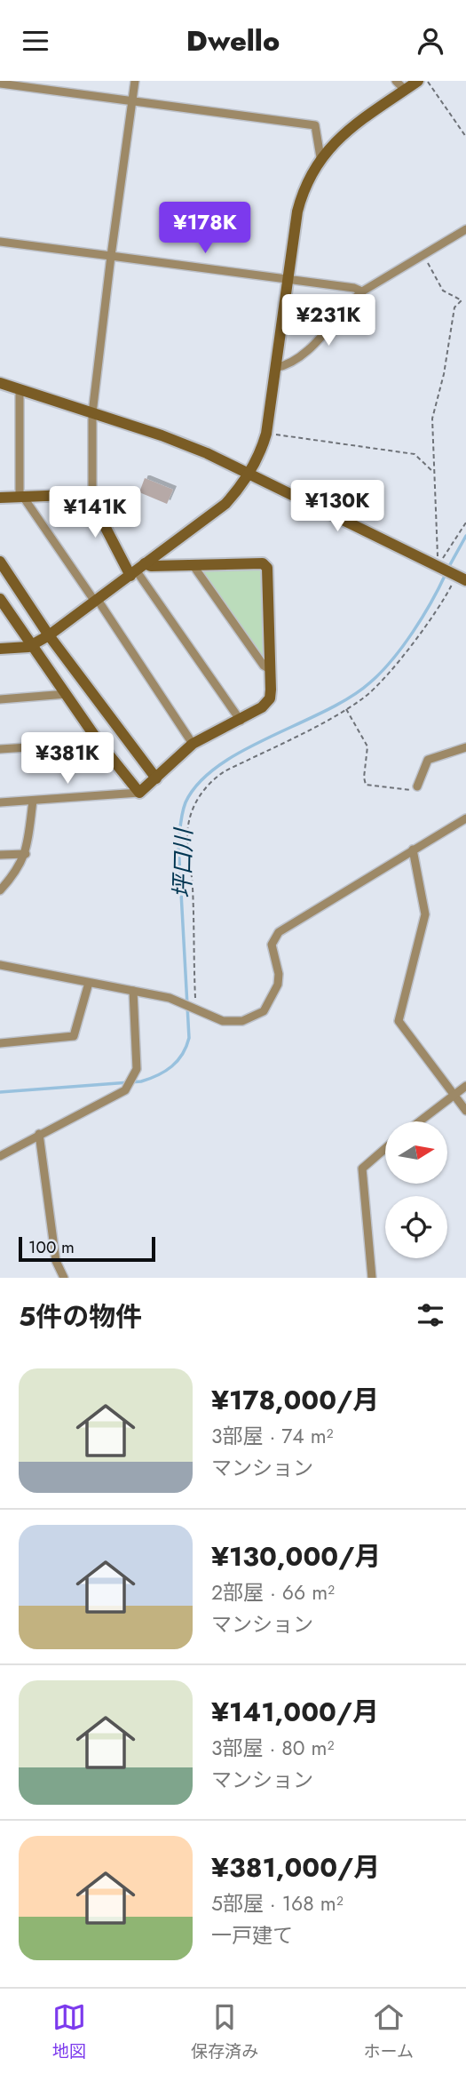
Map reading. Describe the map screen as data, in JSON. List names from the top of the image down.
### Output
{
  "water": ["坪口川"],
  "scale_bar": "100 m",
  "north": "right",
  "page": {
    "header": "Dwello",
    "price": [
      "¥178K",
      "¥231K",
      "¥130K",
      "¥141K",
      "¥381K"
    ],
    "scale": "100 m",
    "heading": "5件の物件",
    "list": [
      {
        "name": "¥178,000/月",
        "note": "3部屋 · 74 m² · マンション"
      },
      {
        "name": "¥130,000/月",
        "note": "2部屋 · 66 m² · マンション"
      },
      {
        "name": "¥141,000/月",
        "note": "3部屋 · 80 m² · マンション"
      },
      {
        "name": "¥381,000/月",
        "note": "5部屋 · 168 m² · 一戸建て"
      }
    ],
    "tabs": ["地図", "保存済み", "ホーム"]
  }
}
